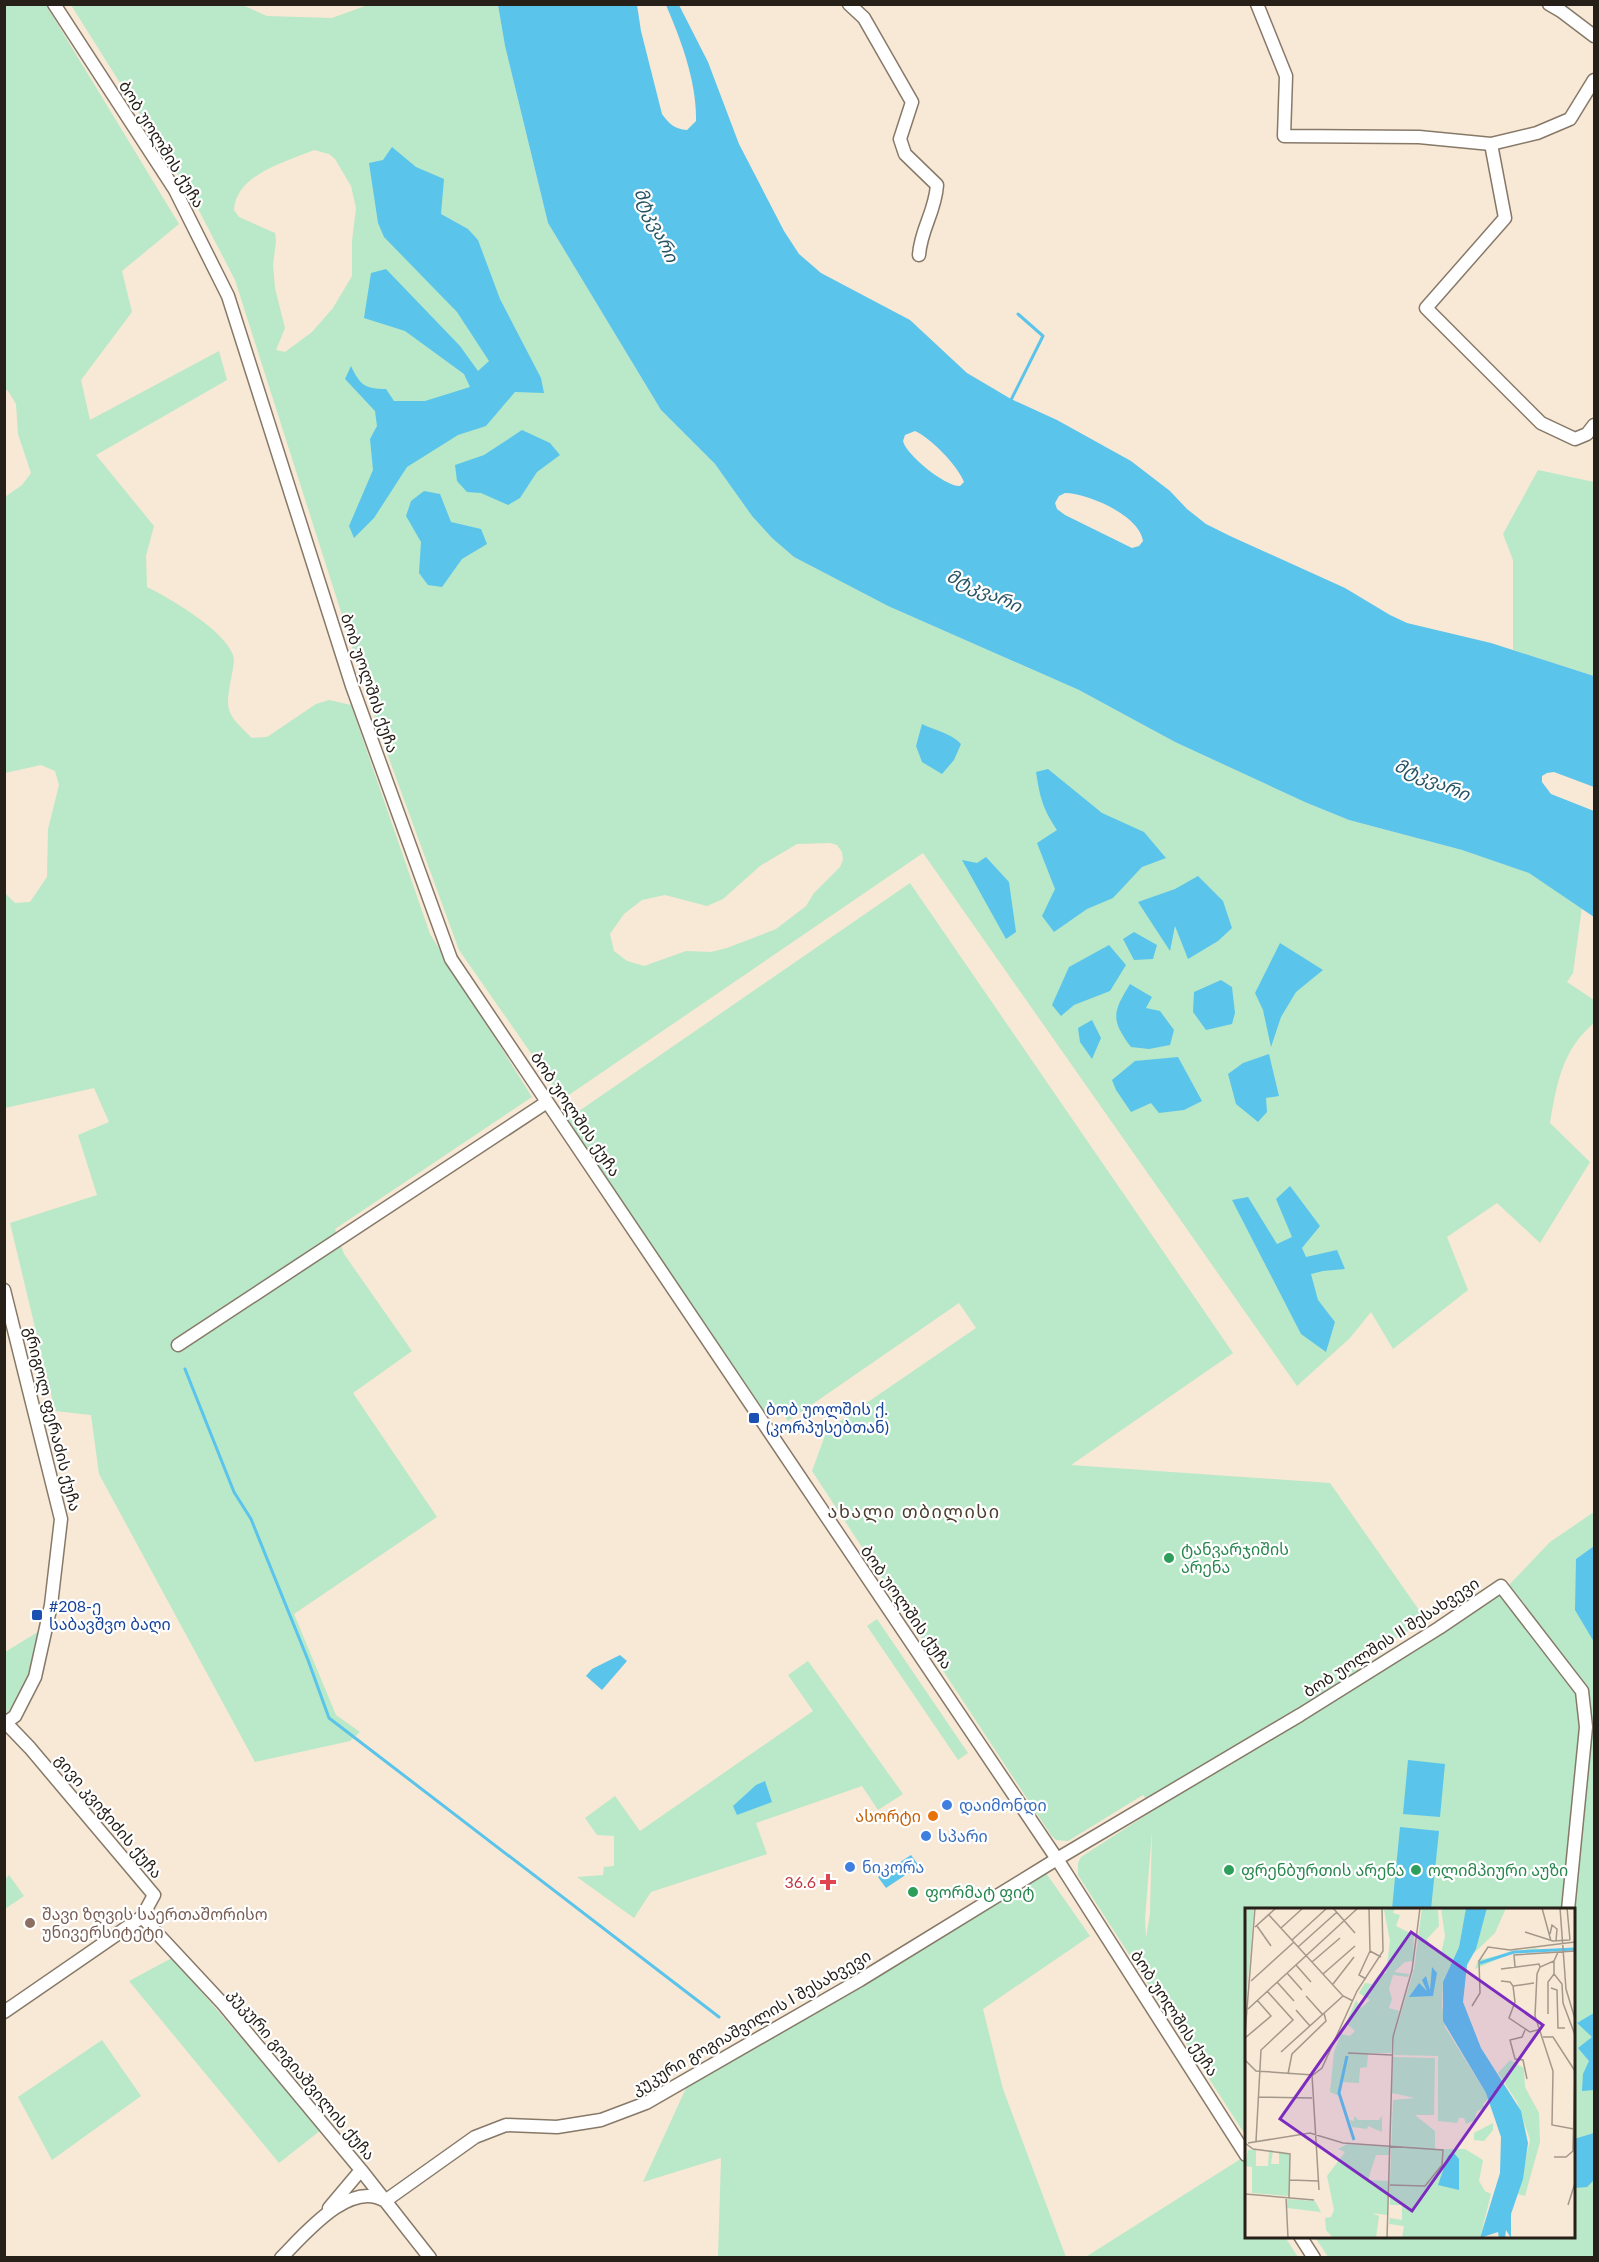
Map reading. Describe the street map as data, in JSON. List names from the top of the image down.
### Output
{
  "streets": {
    "street": [
      "ბობ უოლშის ქუჩა",
      "გრიგოლ ფერაძის ქუჩა",
      "ბობ უოლშის II შესახვევი",
      "გივი კვიჭიძის ქუჩა",
      "კუკური გოგიაშვილის I შესახვევი",
      "კუკური გოგიაშვილის ქუჩა"
    ]
  },
  "crossings": [
    ["ბობ უოლშის ქუჩა", "ბობ უოლშის II შესახვევი"],
    ["ბობ უოლშის ქუჩა", "კუკური გოგიაშვილის I შესახვევი"],
    ["გრიგოლ ფერაძის ქუჩა", "გივი კვიჭიძის ქუჩა"],
    ["ბობ უოლშის II შესახვევი", "კუკური გოგიაშვილის I შესახვევი"],
    ["გივი კვიჭიძის ქუჩა", "კუკური გოგიაშვილის ქუჩა"],
    ["კუკური გოგიაშვილის I შესახვევი", "კუკური გოგიაშვილის ქუჩა"]
  ],
  "districts": ["ახალი თბილისი"],
  "water": ["მტკვარი"],
  "places": {
    "transit": ["ბობ უოლშის ქ. (კორპუსებთან)", "#208-ე საბავშვო ბაღი"],
    "other": [
      "ტანვარჯიშის არენა",
      "დაიმონდი",
      "ასორტი",
      "სპარი",
      "ნიკორა",
      "ფრენბურთის არენა",
      "ოლიმპიური აუზი",
      "ფორმატ ფიტ",
      "შავი ზღვის საერთაშორისო უნივერსიტეტი"
    ],
    "health": ["36.6"]
  }
}
